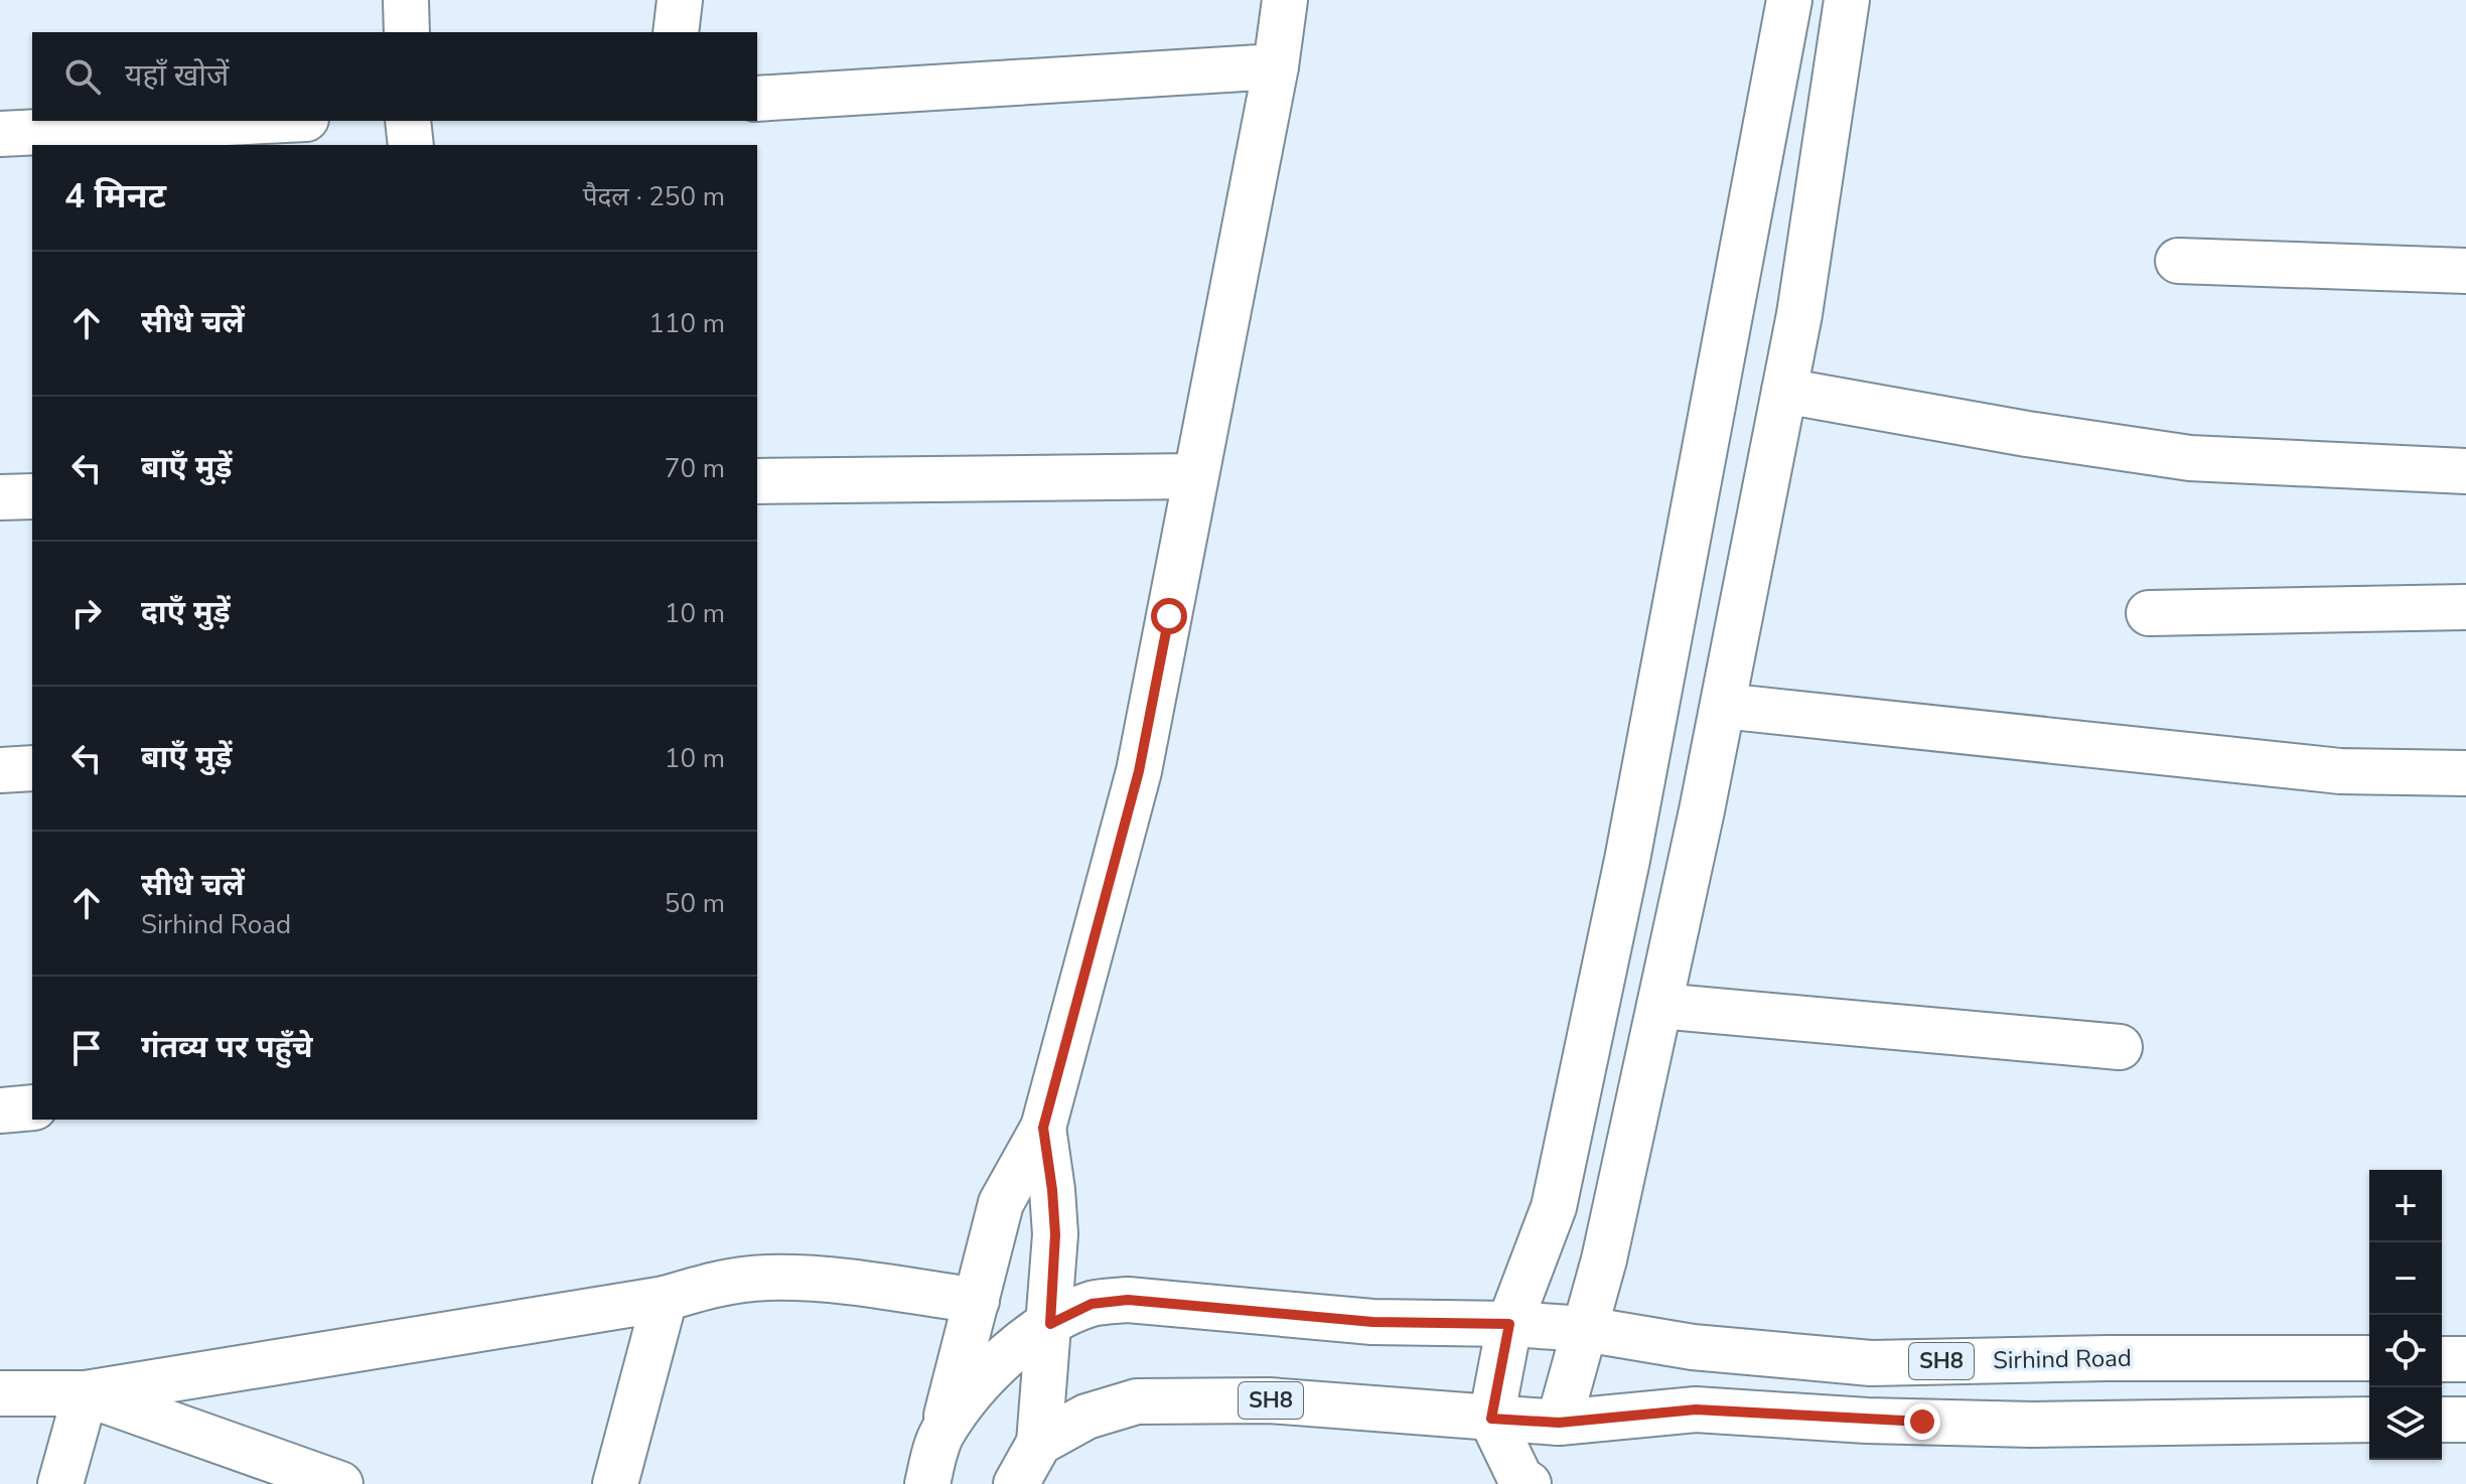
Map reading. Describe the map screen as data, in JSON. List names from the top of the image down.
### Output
{
  "streets": {
    "main road": ["Sirhind Road", "SH8"]
  },
  "crossings": [
    ["Sirhind Road", "SH8"]
  ],
  "page": {
    "search": "यहाँ खोजें",
    "heading": ["4 मिनट", "पैदल · 250 m"],
    "list": [
      ["सीधे चलें", "110 m"],
      ["बाएँ मुड़ें", "70 m"],
      ["दाएँ मुड़ें", "10 m"],
      ["बाएँ मुड़ें", "10 m"],
      ["सीधे चलें", "Sirhind Road", "50 m"],
      "गंतव्य पर पहुँचे"
    ],
    "map_buttons": ["+", "−"]
  }
}
